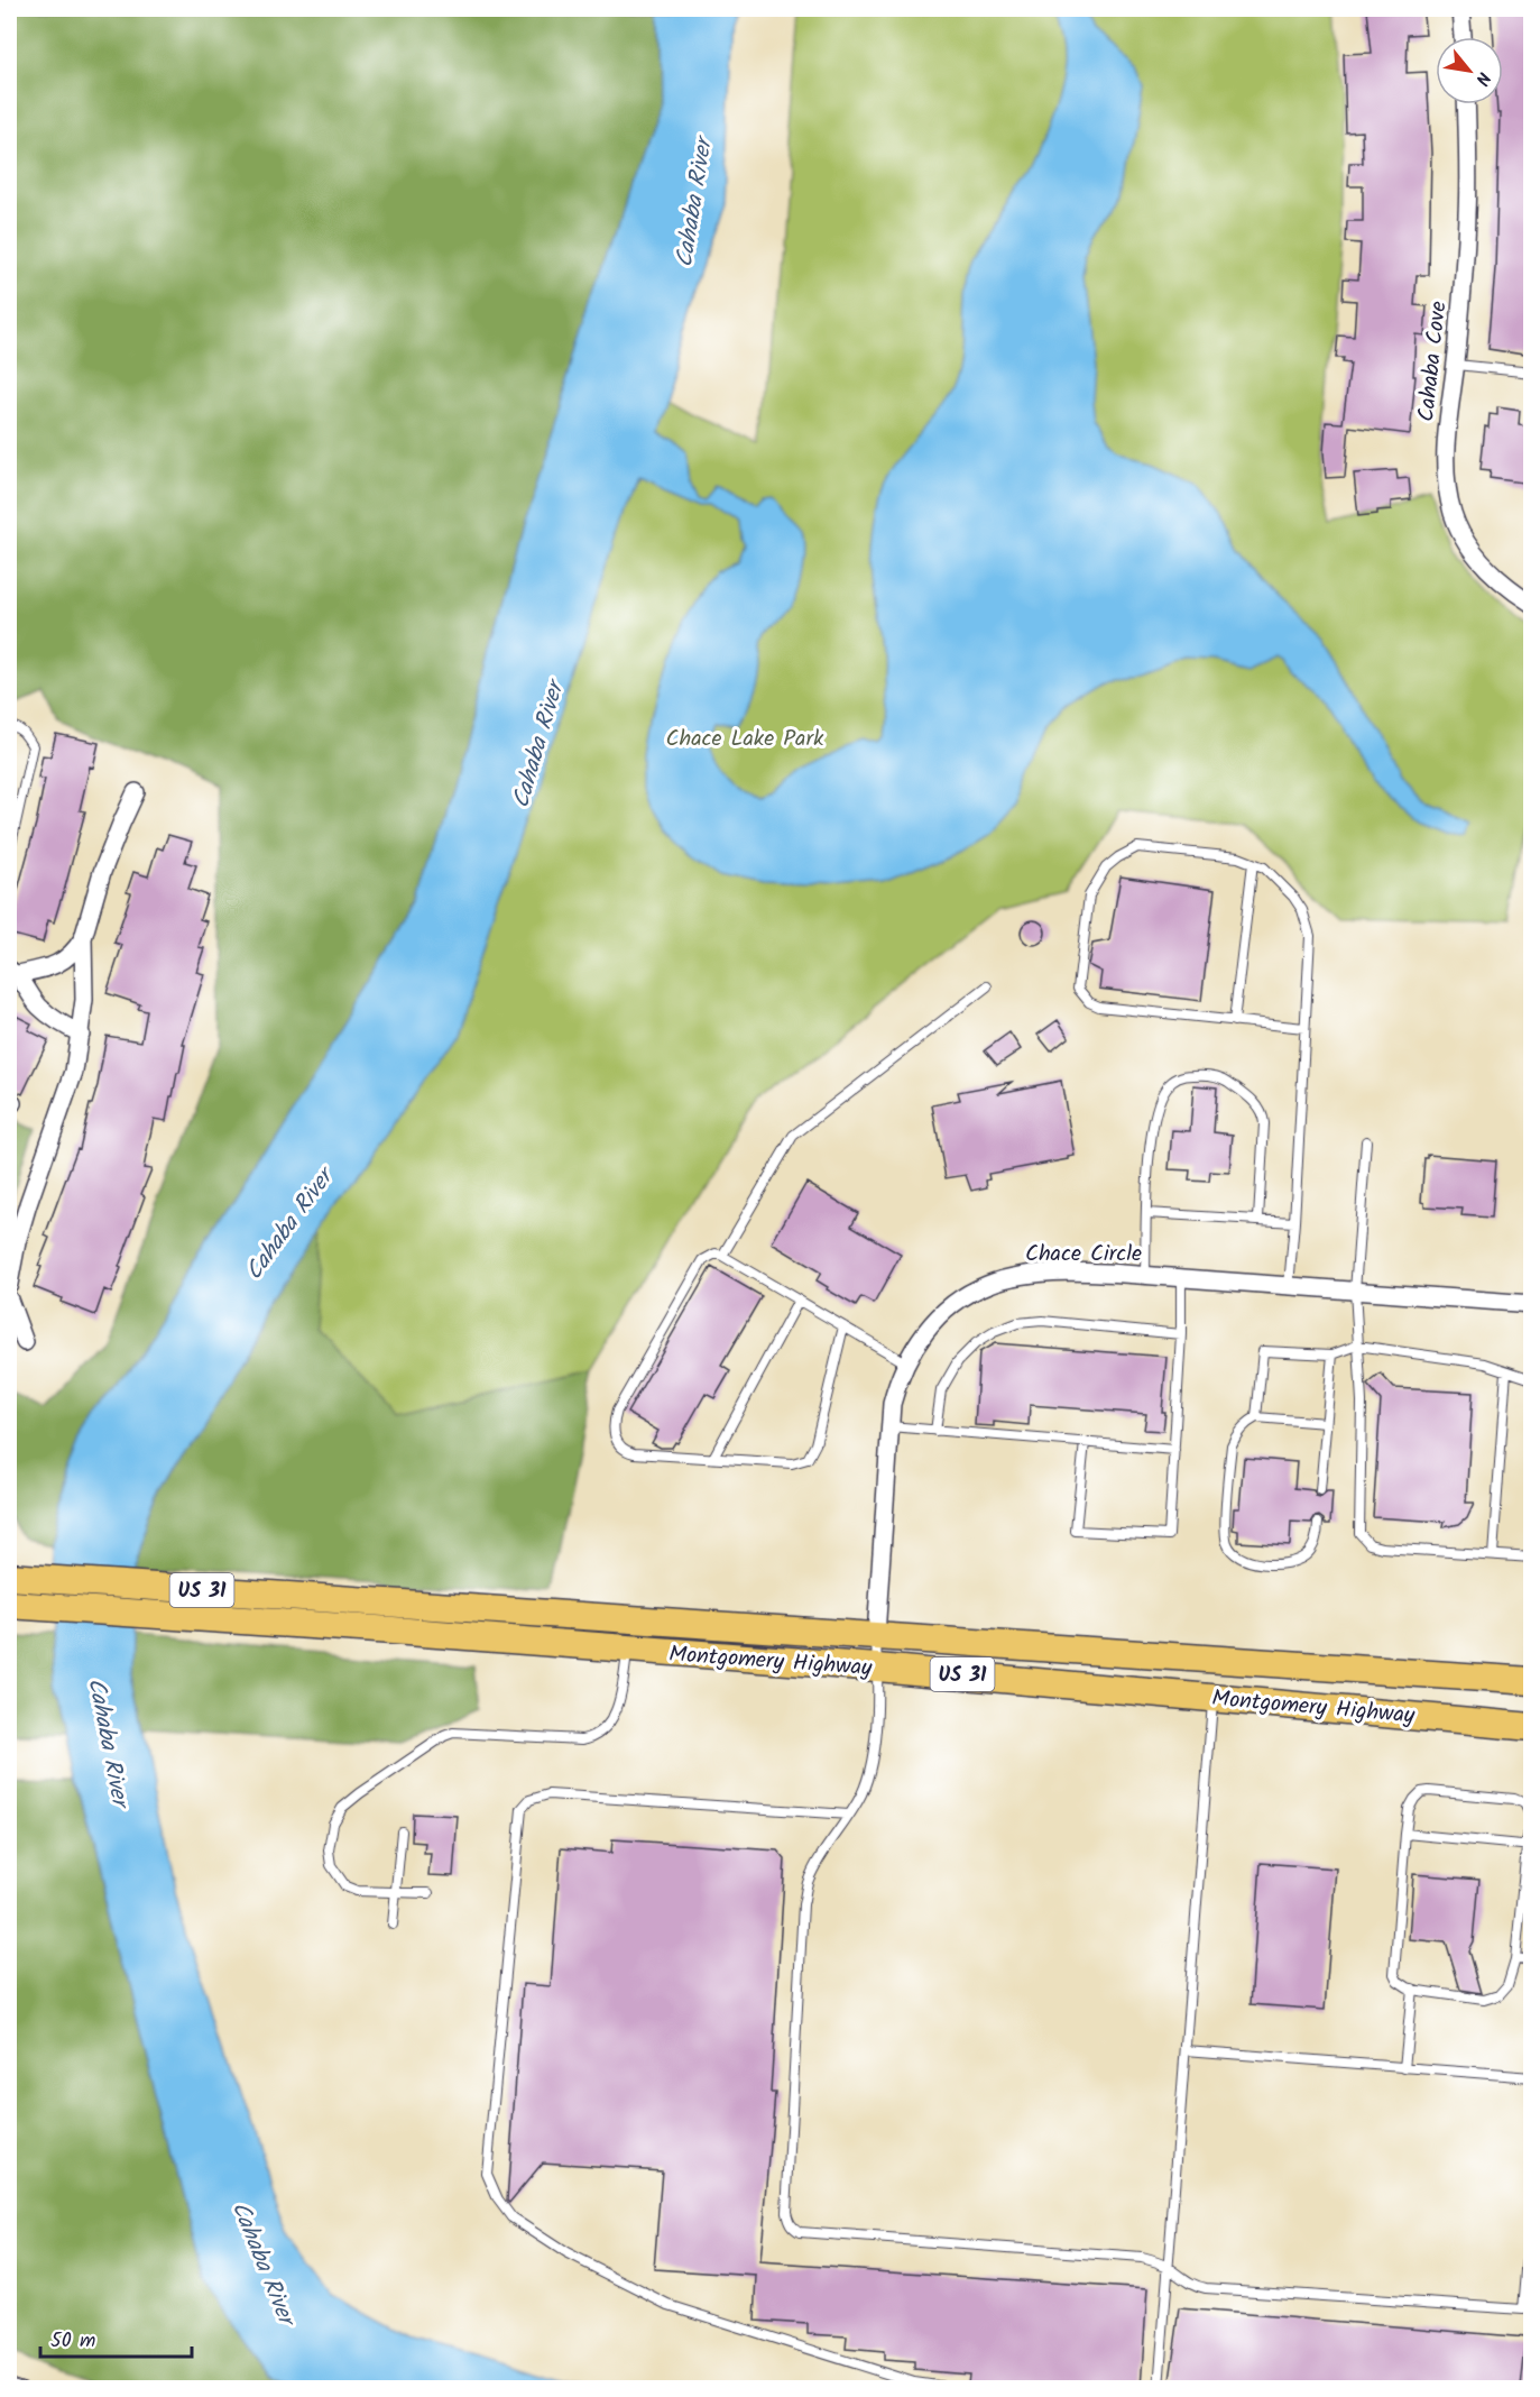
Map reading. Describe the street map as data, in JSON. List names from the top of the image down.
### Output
{
  "streets": {
    "main road": ["US 31", "Montgomery Highway"],
    "street": ["Cahaba Cove", "Chace Circle"]
  },
  "crossings": [
    ["Chace Circle", "Montgomery Highway"]
  ],
  "water": ["Cahaba River"],
  "parks": ["Chace Lake Park"],
  "scale_bar": "50 m",
  "north": "bottom right"
}
